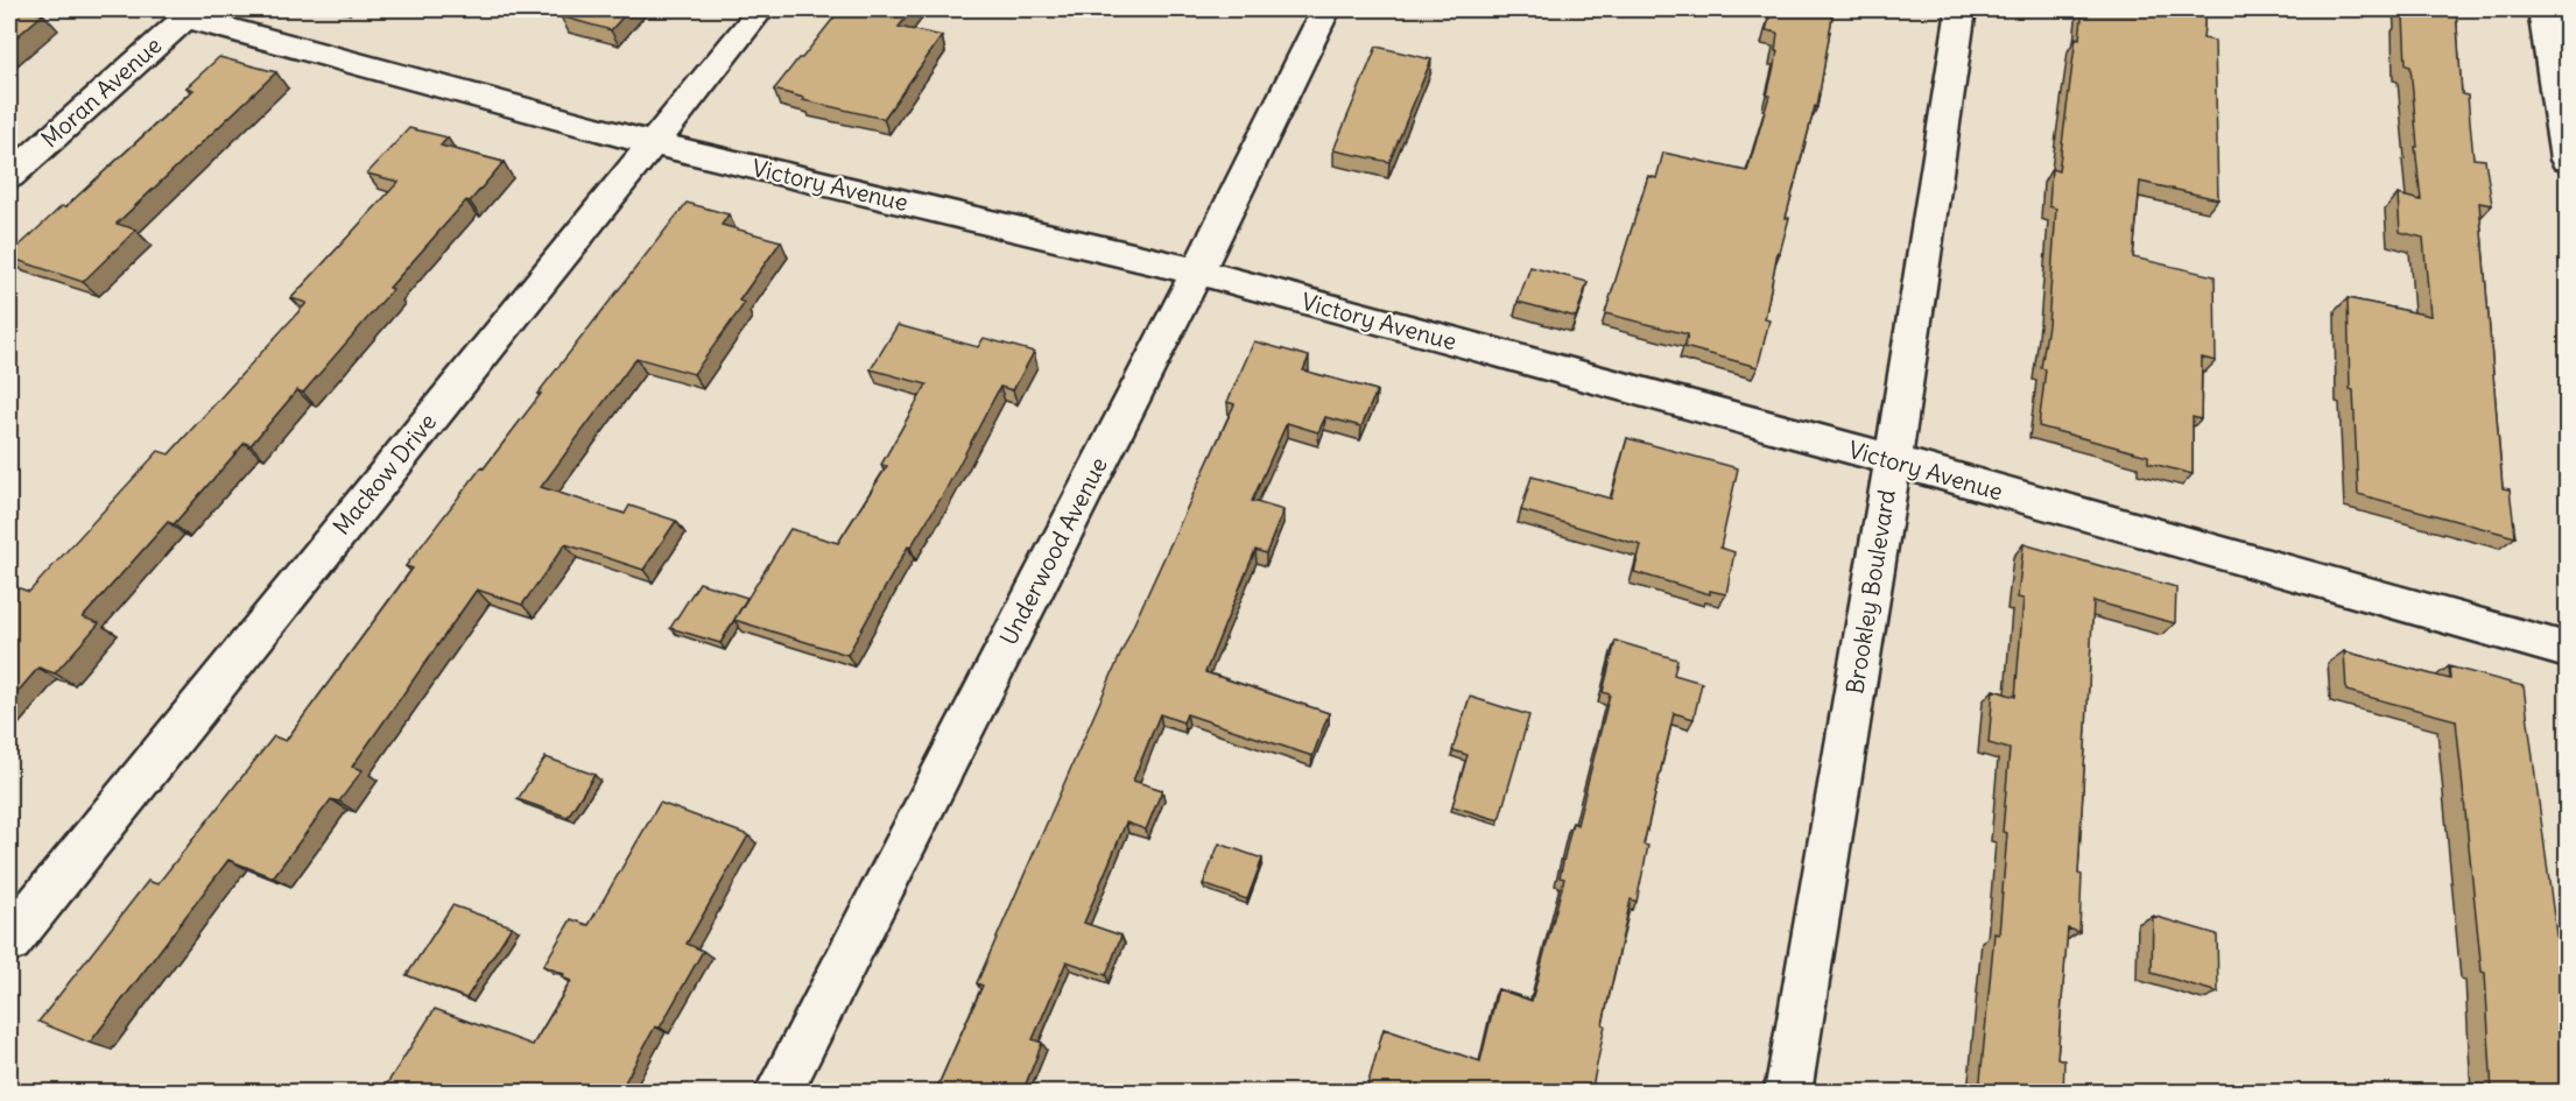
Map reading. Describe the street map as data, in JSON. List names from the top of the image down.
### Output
{
  "streets": {
    "street": [
      "Moran Avenue",
      "Victory Avenue",
      "Mackow Drive",
      "Underwood Avenue",
      "Brookley Boulevard"
    ]
  },
  "crossings": [
    ["Moran Avenue", "Victory Avenue"],
    ["Victory Avenue", "Mackow Drive"],
    ["Victory Avenue", "Underwood Avenue"],
    ["Victory Avenue", "Brookley Boulevard"]
  ]
}
